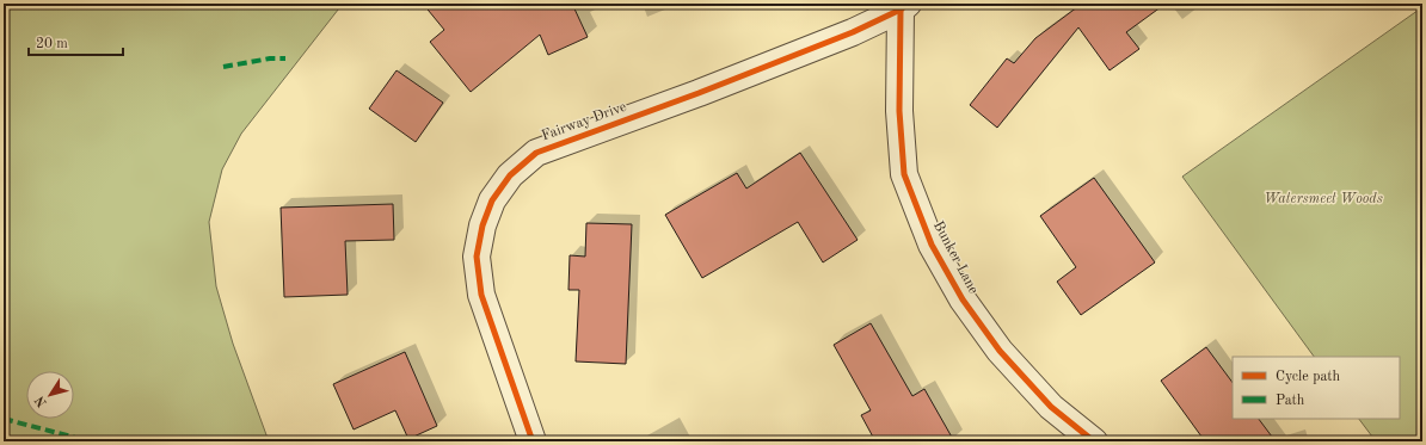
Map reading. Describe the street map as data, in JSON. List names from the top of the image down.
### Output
{
  "streets": {
    "street": ["Fairway Drive", "Bunker Lane"]
  },
  "crossings": [
    ["Fairway Drive", "Bunker Lane"]
  ],
  "parks": ["Watersmeet Woods"],
  "legend": ["Cycle path", "Path"],
  "scale_bar": "20 m",
  "north": "bottom left"
}
